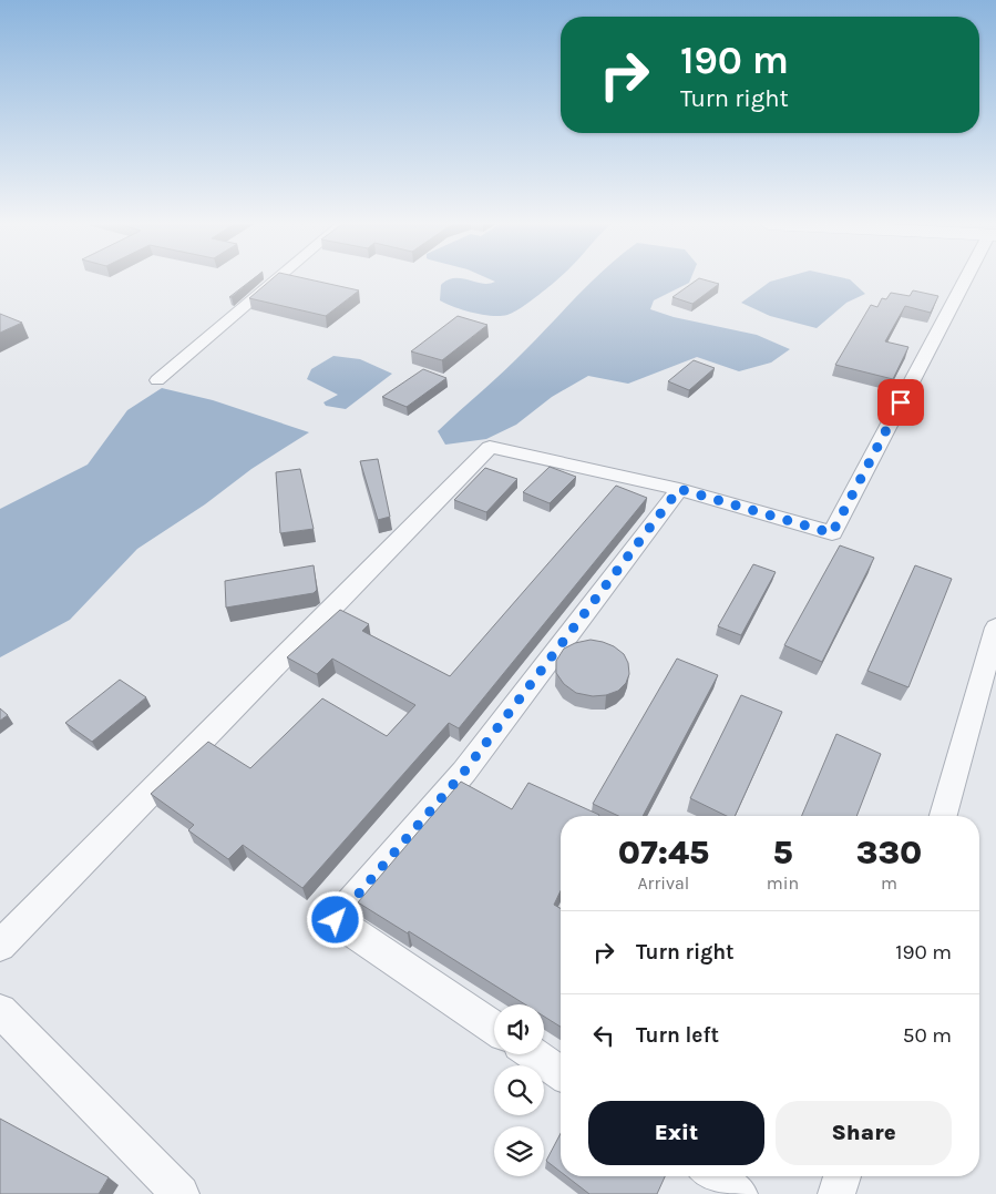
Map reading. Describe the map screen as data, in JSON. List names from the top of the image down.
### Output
{
  "page": {
    "turn": ["190 m", "Turn right"],
    "eta": [
      "07:45",
      "Arrival",
      "5",
      "min",
      "330",
      "m"
    ],
    "list": [
      {
        "name": "Turn right",
        "value": "190 m"
      },
      {
        "name": "Turn left",
        "value": "50 m"
      }
    ],
    "buttons": ["Exit", "Share"]
  }
}
